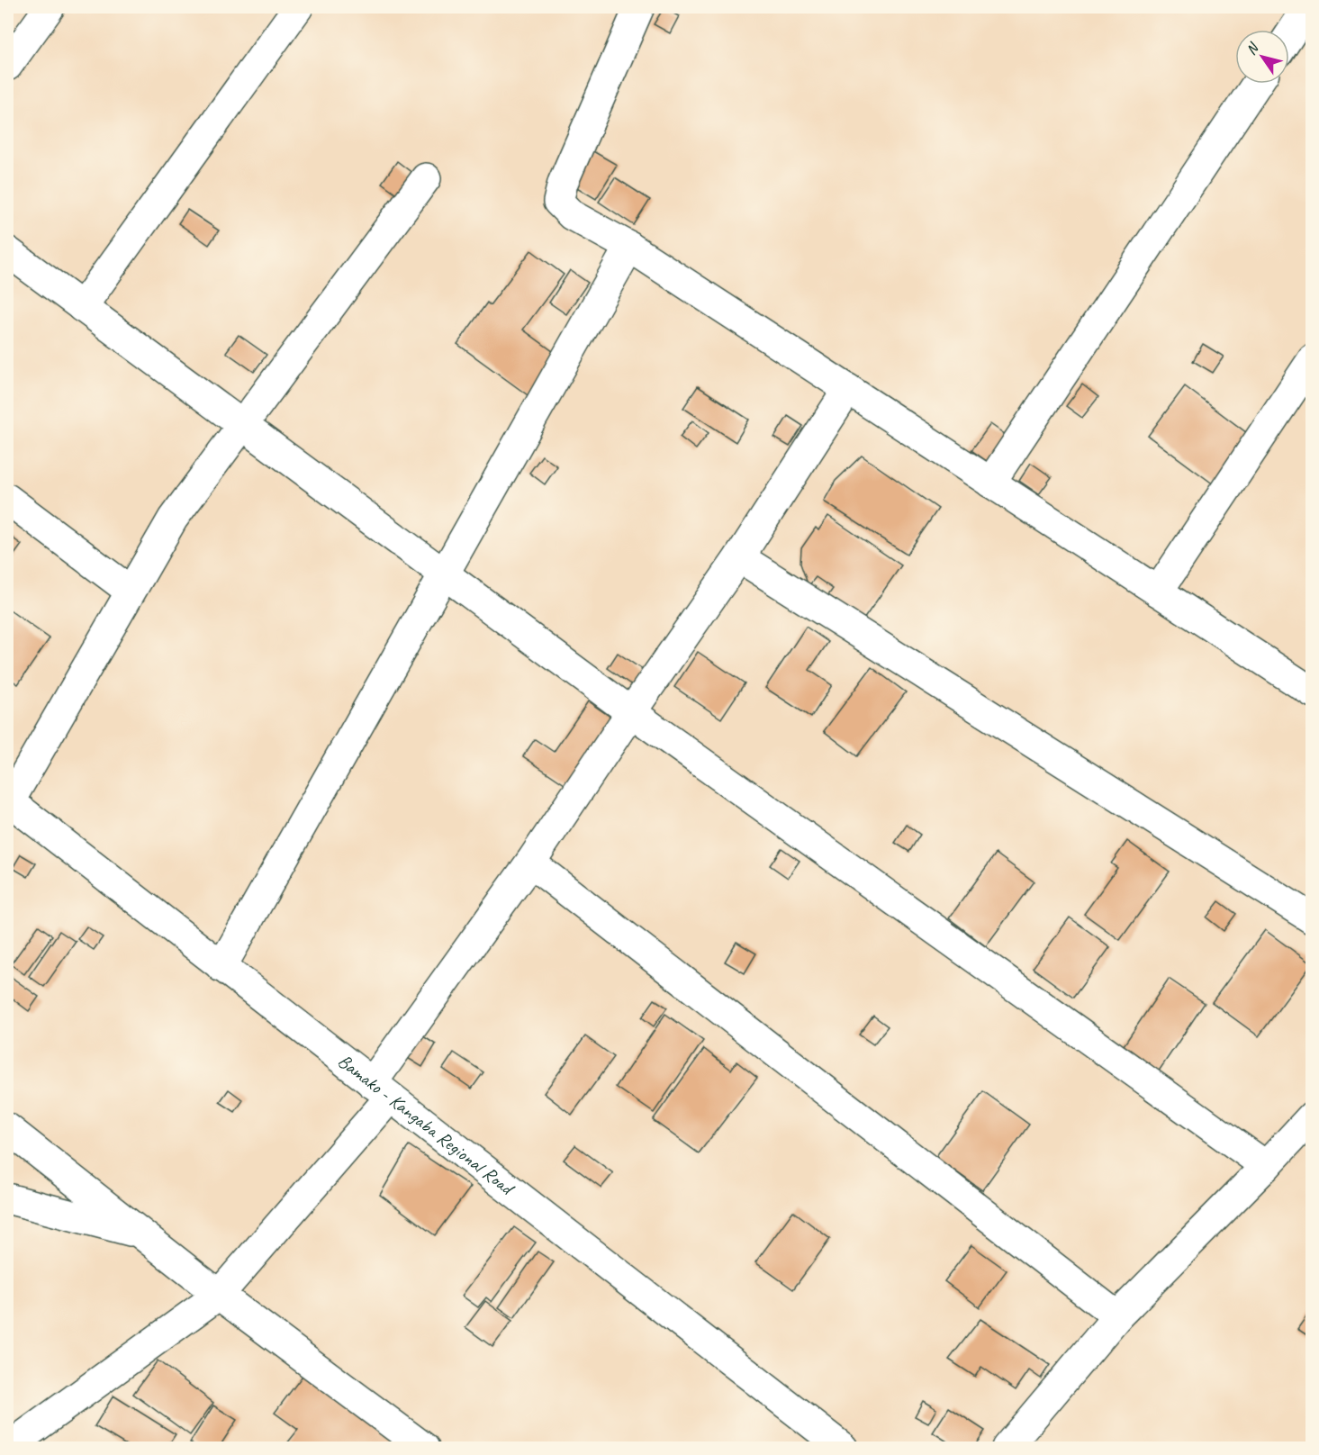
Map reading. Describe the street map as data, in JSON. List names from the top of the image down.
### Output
{
  "streets": {
    "street": ["Bamako - Kangaba Regional Road"]
  },
  "north": "top left"
}
